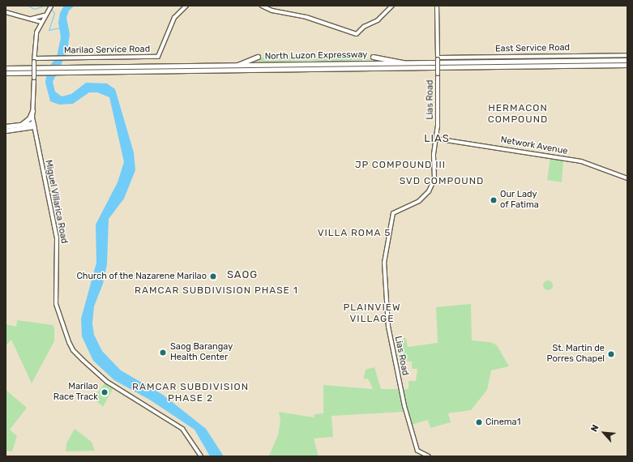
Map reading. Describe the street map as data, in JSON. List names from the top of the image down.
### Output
{
  "streets": {
    "highway": ["North Luzon Expressway"],
    "main road": ["East Service Road", "Lias Road", "Miguel Villarica Road"],
    "street": ["Marilao Service Road", "Network Avenue"]
  },
  "crossings": [
    ["East Service Road", "Lias Road"],
    ["Marilao Service Road", "Miguel Villarica Road"],
    ["Lias Road", "Network Avenue"]
  ],
  "districts": [
    "HERMACON COMPOUND",
    "LIAS",
    "JP COMPOUND III",
    "SVD COMPOUND",
    "VILLA ROMA 5",
    "SAOG",
    "RAMCAR SUBDIVISION PHASE 1",
    "PLAINVIEW VILLAGE",
    "RAMCAR SUBDIVISION PHASE 2"
  ],
  "places": [
    "Our Lady of Fatima",
    "Church of the Nazarene Marilao",
    "Saog Barangay Health Center",
    "St. Martin de Porres Chapel",
    "Marilao Race Track",
    "Cinema1"
  ],
  "north": "top left"
}
